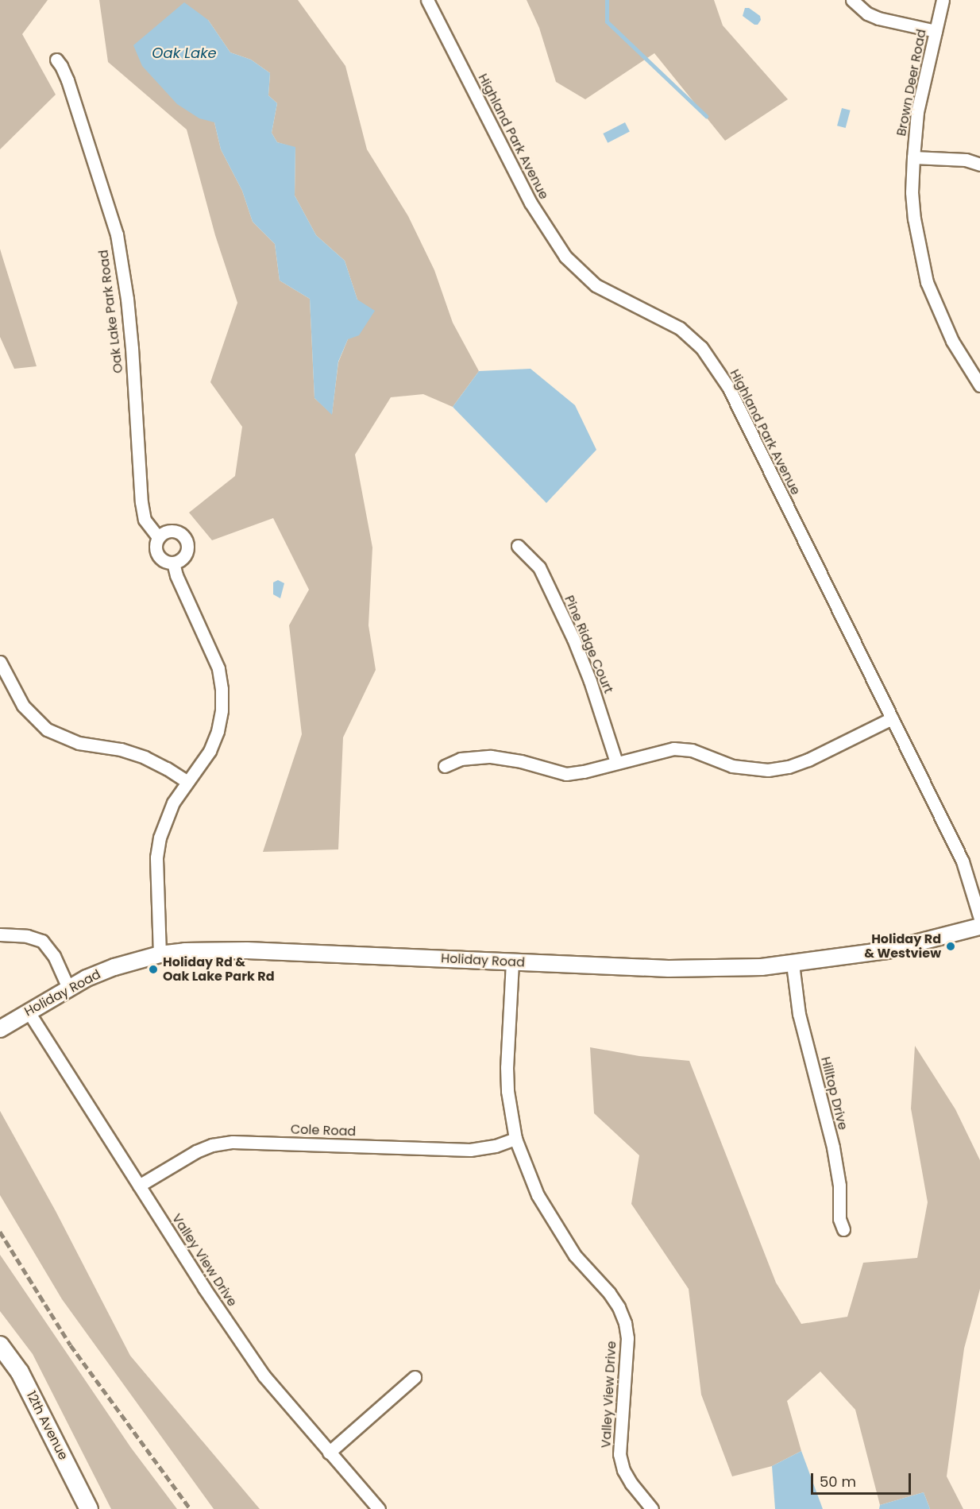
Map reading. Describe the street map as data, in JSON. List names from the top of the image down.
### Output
{
  "streets": {
    "main road": ["12th Avenue"],
    "street": [
      "Brown Deer Road",
      "Highland Park Avenue",
      "Oak Lake Park Road",
      "Pine Ridge Court",
      "Holiday Road",
      "Hilltop Drive",
      "Cole Road",
      "Valley View Drive"
    ]
  },
  "crossings": [
    ["Holiday Road", "Hilltop Drive"],
    ["Holiday Road", "Valley View Drive"],
    ["Cole Road", "Valley View Drive"]
  ],
  "water": ["Oak Lake"],
  "places": ["Holiday Rd & Westview", "Holiday Rd & Oak Lake Park Rd"],
  "scale_bar": "50 m"
}
